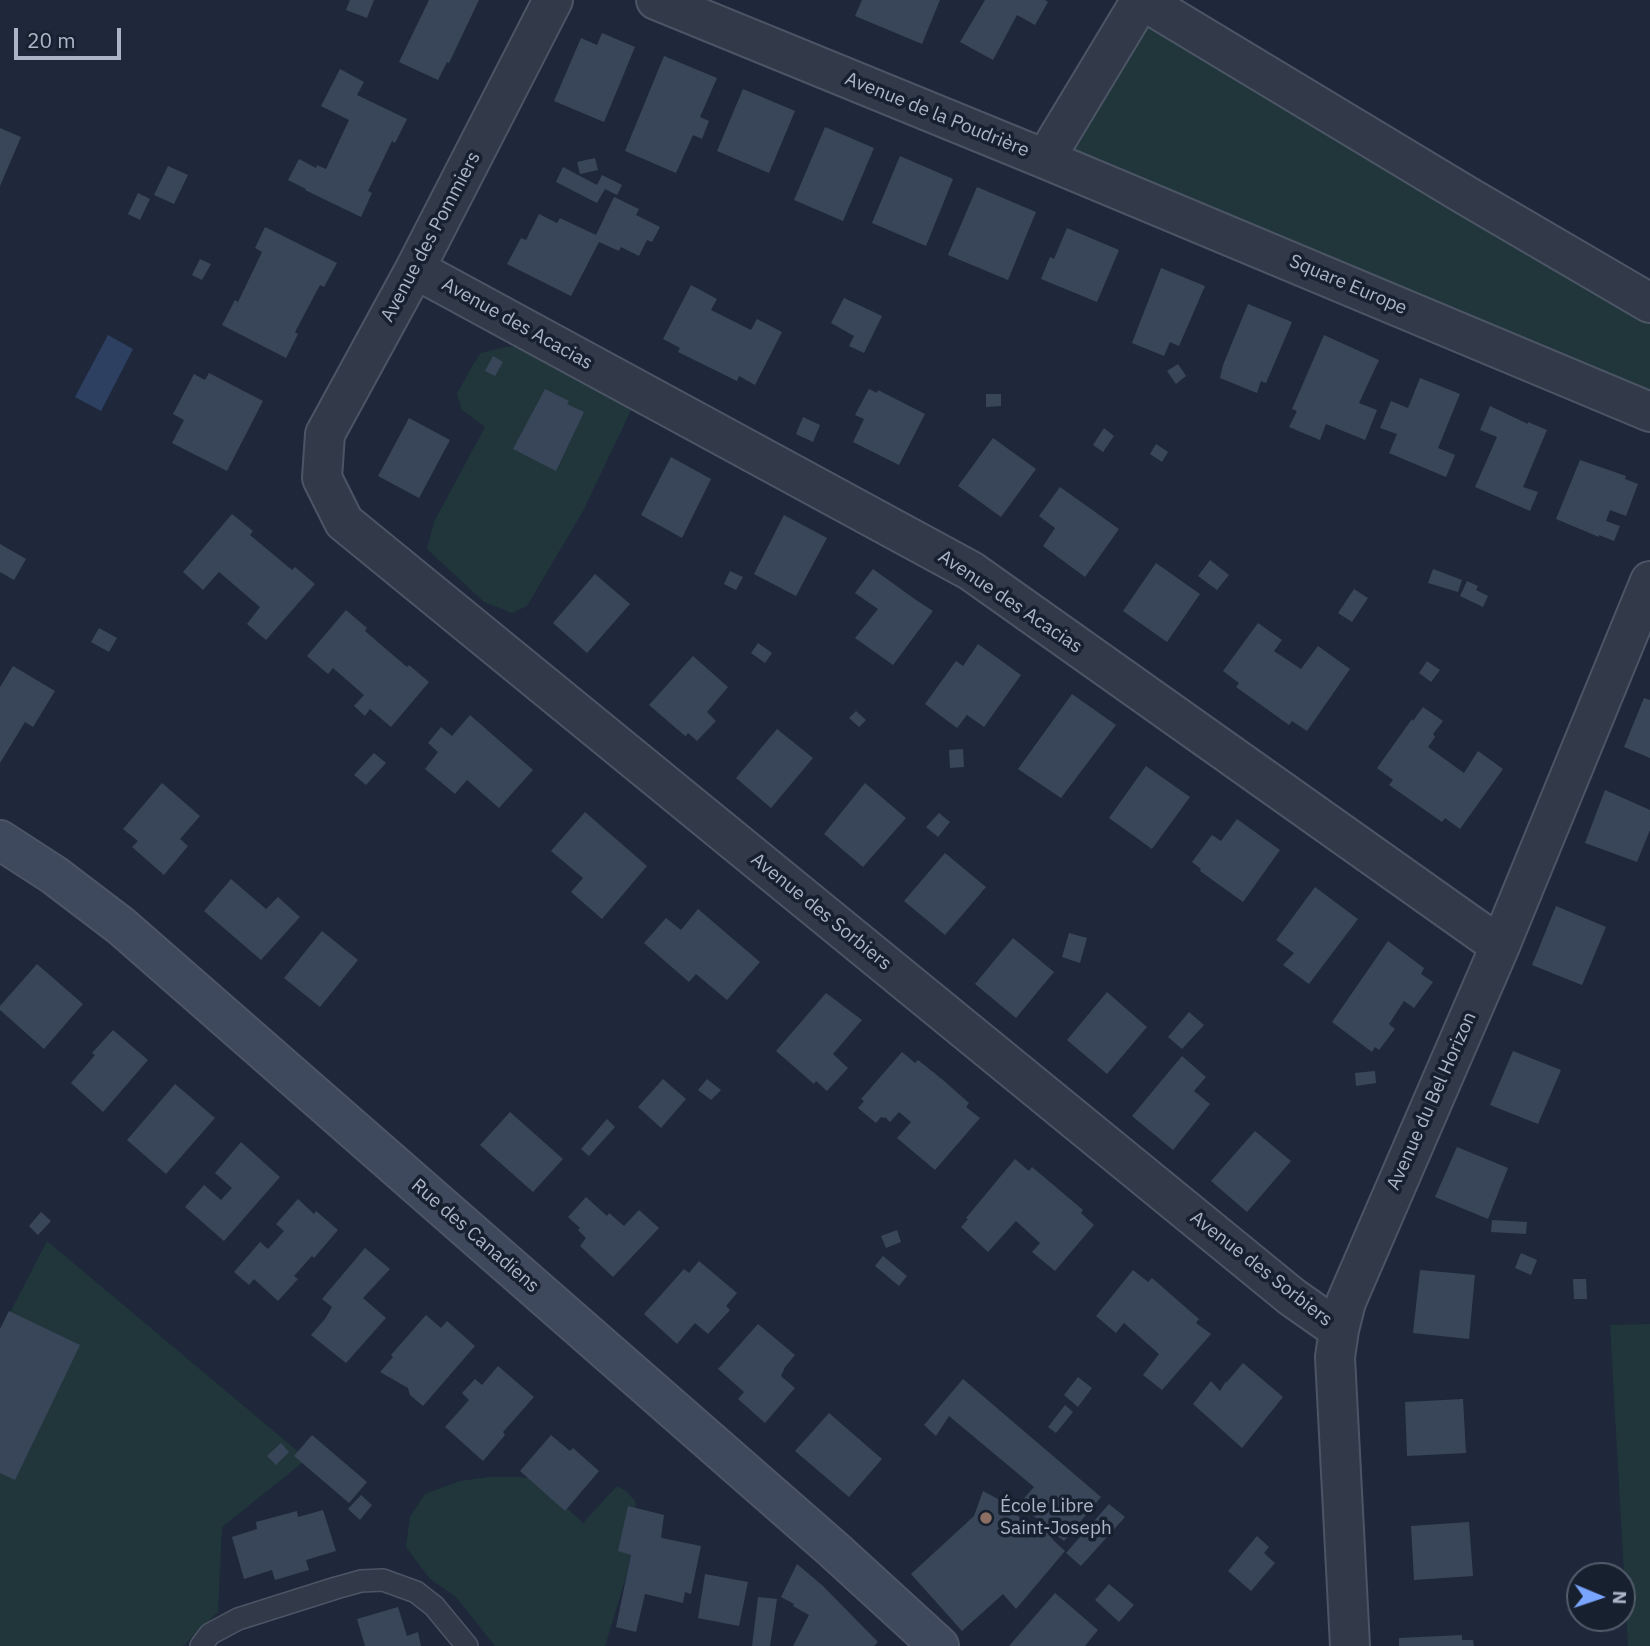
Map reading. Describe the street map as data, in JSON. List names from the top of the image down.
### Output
{
  "streets": {
    "street": [
      "Avenue de la Poudrière",
      "Avenue des Pommiers",
      "Square Europe",
      "Avenue des Acacias",
      "Avenue des Sorbiers",
      "Avenue du Bel Horizon",
      "Rue des Canadiens"
    ]
  },
  "crossings": [
    ["Avenue de la Poudrière", "Square Europe"],
    ["Avenue des Pommiers", "Avenue des Acacias"],
    ["Avenue des Pommiers", "Avenue des Sorbiers"],
    ["Avenue des Acacias", "Avenue du Bel Horizon"],
    ["Avenue des Sorbiers", "Avenue du Bel Horizon"]
  ],
  "places": ["École Libre Saint-Joseph"],
  "scale_bar": "20 m",
  "north": "right"
}
